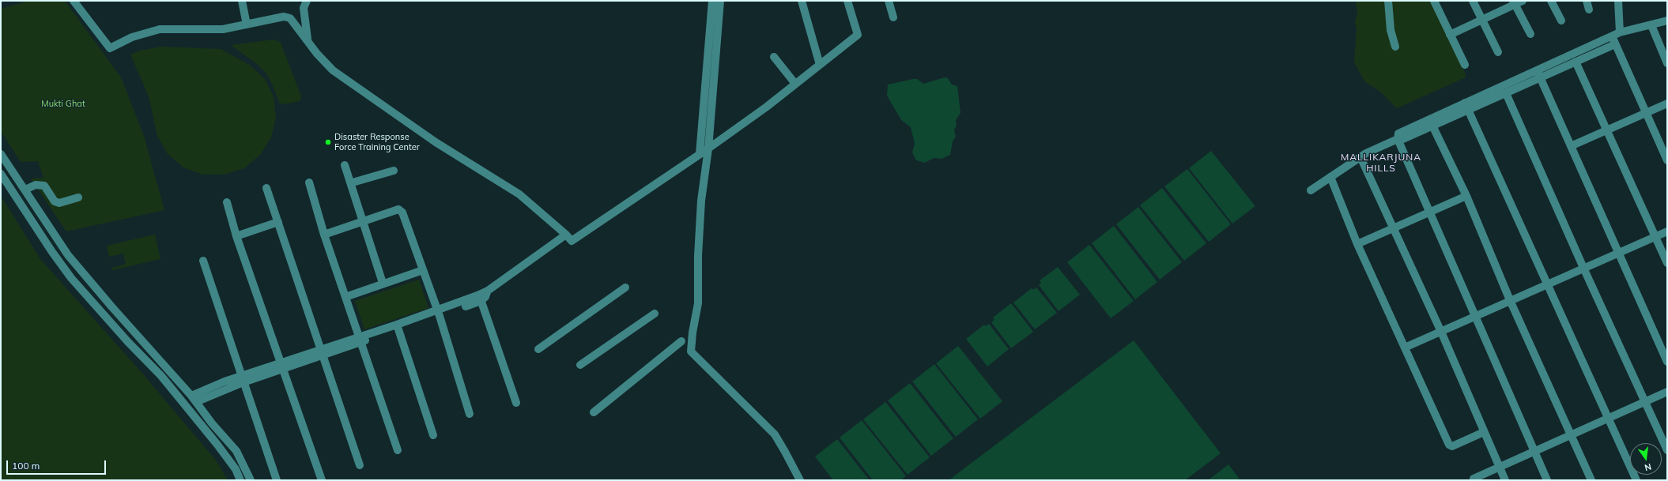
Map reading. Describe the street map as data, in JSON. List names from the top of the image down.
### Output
{
  "districts": ["MALLIKARJUNA HILLS"],
  "parks": ["Mukti Ghat"],
  "places": ["Disaster Response Force Training Center"],
  "scale_bar": "100 m",
  "north": "bottom"
}
